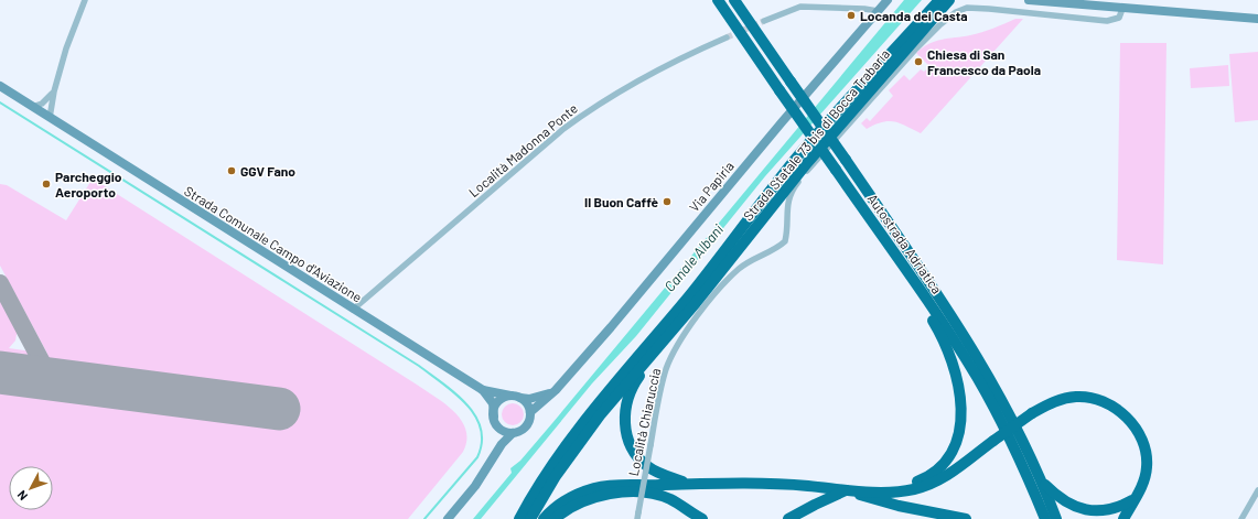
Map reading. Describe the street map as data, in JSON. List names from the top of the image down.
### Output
{
  "streets": {
    "highway": ["Strada Statale 73 bis di Bocca Trabaria", "Autostrada Adriatica"],
    "main road": ["Via Papiria", "Strada Comunale Campo d'Aviazione"],
    "street": ["Località Madonna Ponte", "Località Chiaruccia"]
  },
  "crossings": [
    ["Località Madonna Ponte", "Strada Comunale Campo d'Aviazione"],
    ["Via Papiria", "Strada Comunale Campo d'Aviazione"]
  ],
  "water": ["Canale Albani"],
  "places": [
    "Locanda dei Casta",
    "Chiesa di San Francesco da Paola",
    "GGV Fano",
    "Parcheggio Aeroporto",
    "Il Buon Caffè"
  ],
  "north": "bottom left"
}
